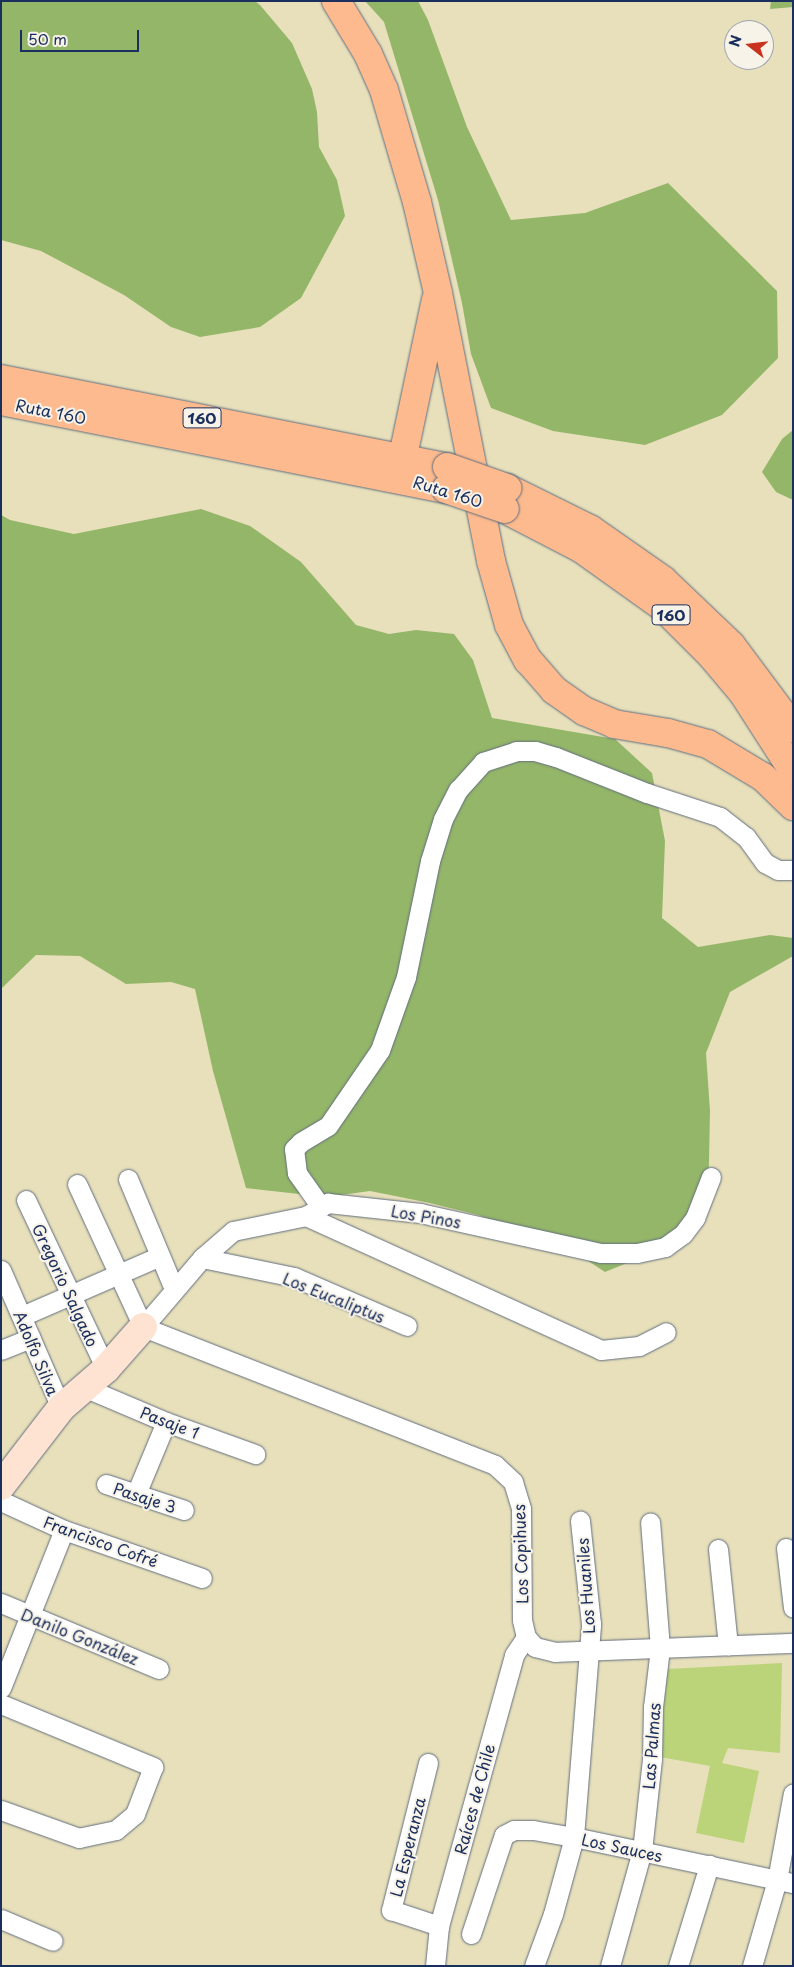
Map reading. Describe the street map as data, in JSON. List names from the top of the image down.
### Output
{
  "streets": {
    "main road": ["Ruta 160", "160"],
    "street": [
      "Los Pinos",
      "Gregorio Salgado",
      "Los Eucaliptus",
      "Adolfo Silva",
      "Pasaje 1",
      "Pasaje 3",
      "Francisco Cofré",
      "Los Copihues",
      "Los Huaniles",
      "Danilo González",
      "Las Palmas",
      "Raíces de Chile",
      "La Esperanza",
      "Los Sauces"
    ]
  },
  "crossings": [
    ["Los Pinos", "Los Eucaliptus"],
    ["Los Pinos", "Los Copihues"],
    ["Los Copihues", "Raíces de Chile"],
    ["Los Huaniles", "Los Sauces"],
    ["Las Palmas", "Los Sauces"],
    ["Raíces de Chile", "La Esperanza"]
  ],
  "scale_bar": "50 m",
  "north": "left"
}
